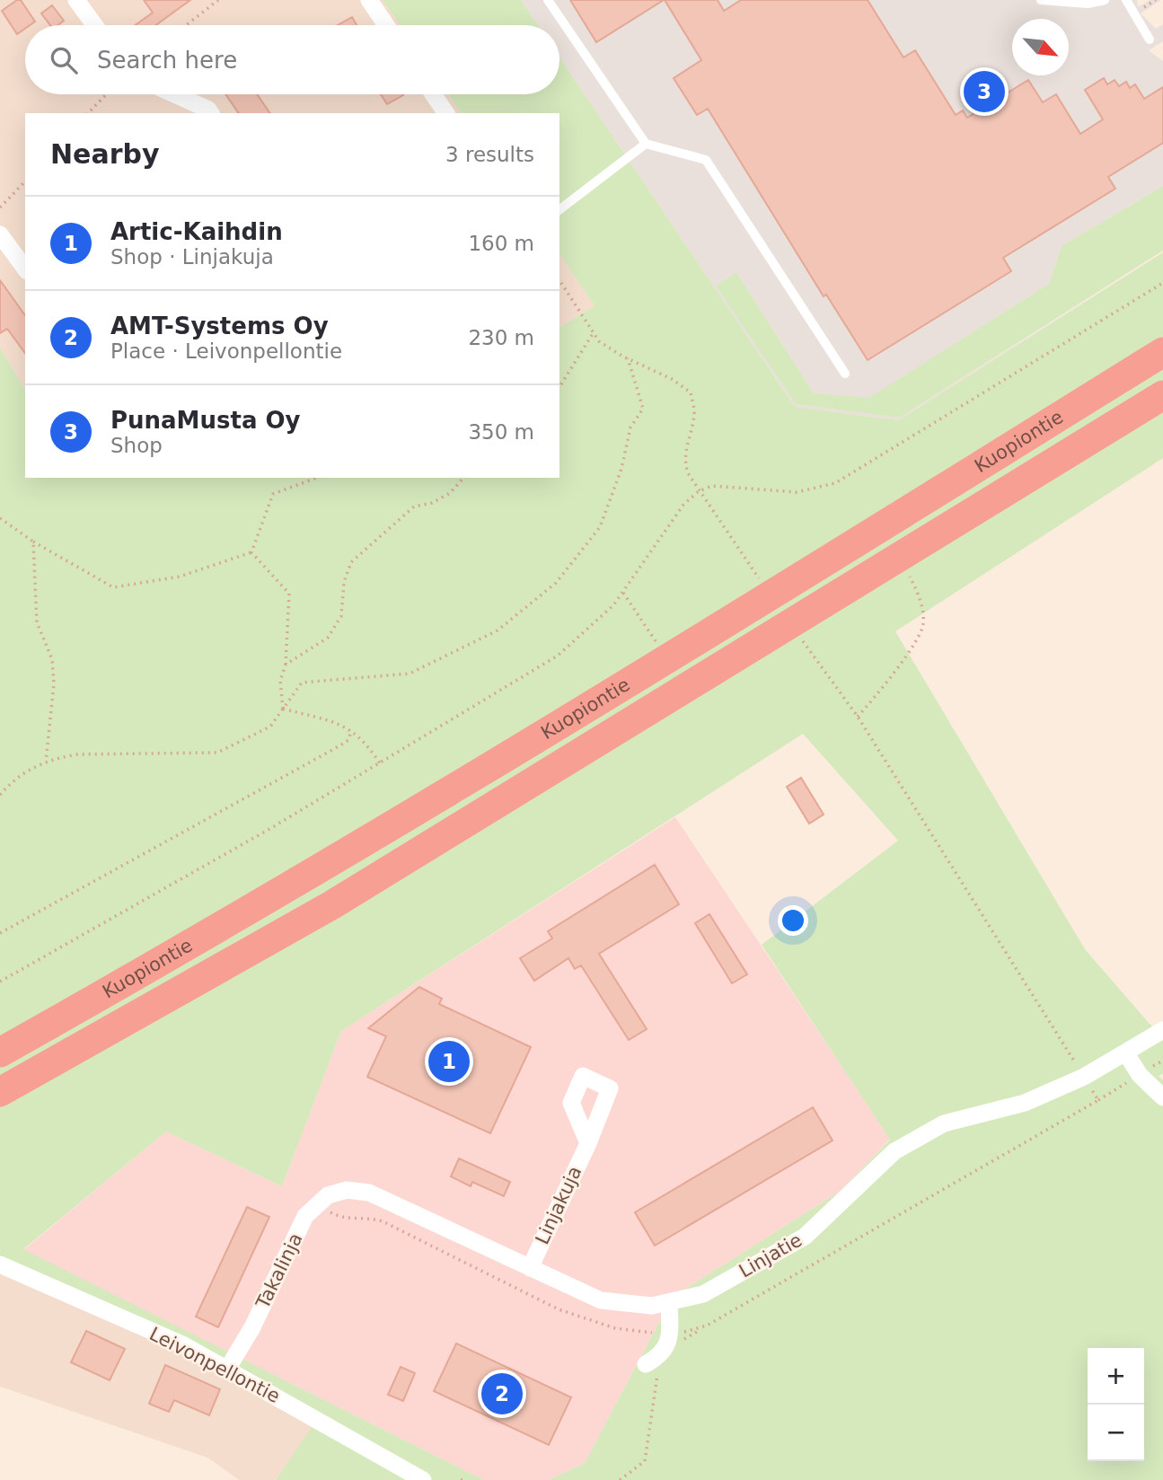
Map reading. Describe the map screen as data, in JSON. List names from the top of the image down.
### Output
{
  "streets": {
    "highway": ["Kuopiontie"],
    "street": [
      "Linjakuja",
      "Linjatie",
      "Takalinja",
      "Leivonpellontie"
    ]
  },
  "crossings": [
    ["Linjakuja", "Linjatie"],
    ["Linjatie", "Takalinja"],
    ["Takalinja", "Leivonpellontie"]
  ],
  "north": "bottom right",
  "page": {
    "search": "Search here",
    "pins": ["3", "1", "2"],
    "heading": ["Nearby", "3 results"],
    "list": [
      {
        "mark": "1",
        "name": "Artic-Kaihdin",
        "note": "Shop · Linjakuja",
        "value": "160 m"
      },
      {
        "mark": "2",
        "name": "AMT-Systems Oy",
        "note": "Place · Leivonpellontie",
        "value": "230 m"
      },
      {
        "mark": "3",
        "name": "PunaMusta Oy",
        "note": "Shop",
        "value": "350 m"
      }
    ],
    "map_buttons": ["+", "−"]
  }
}
